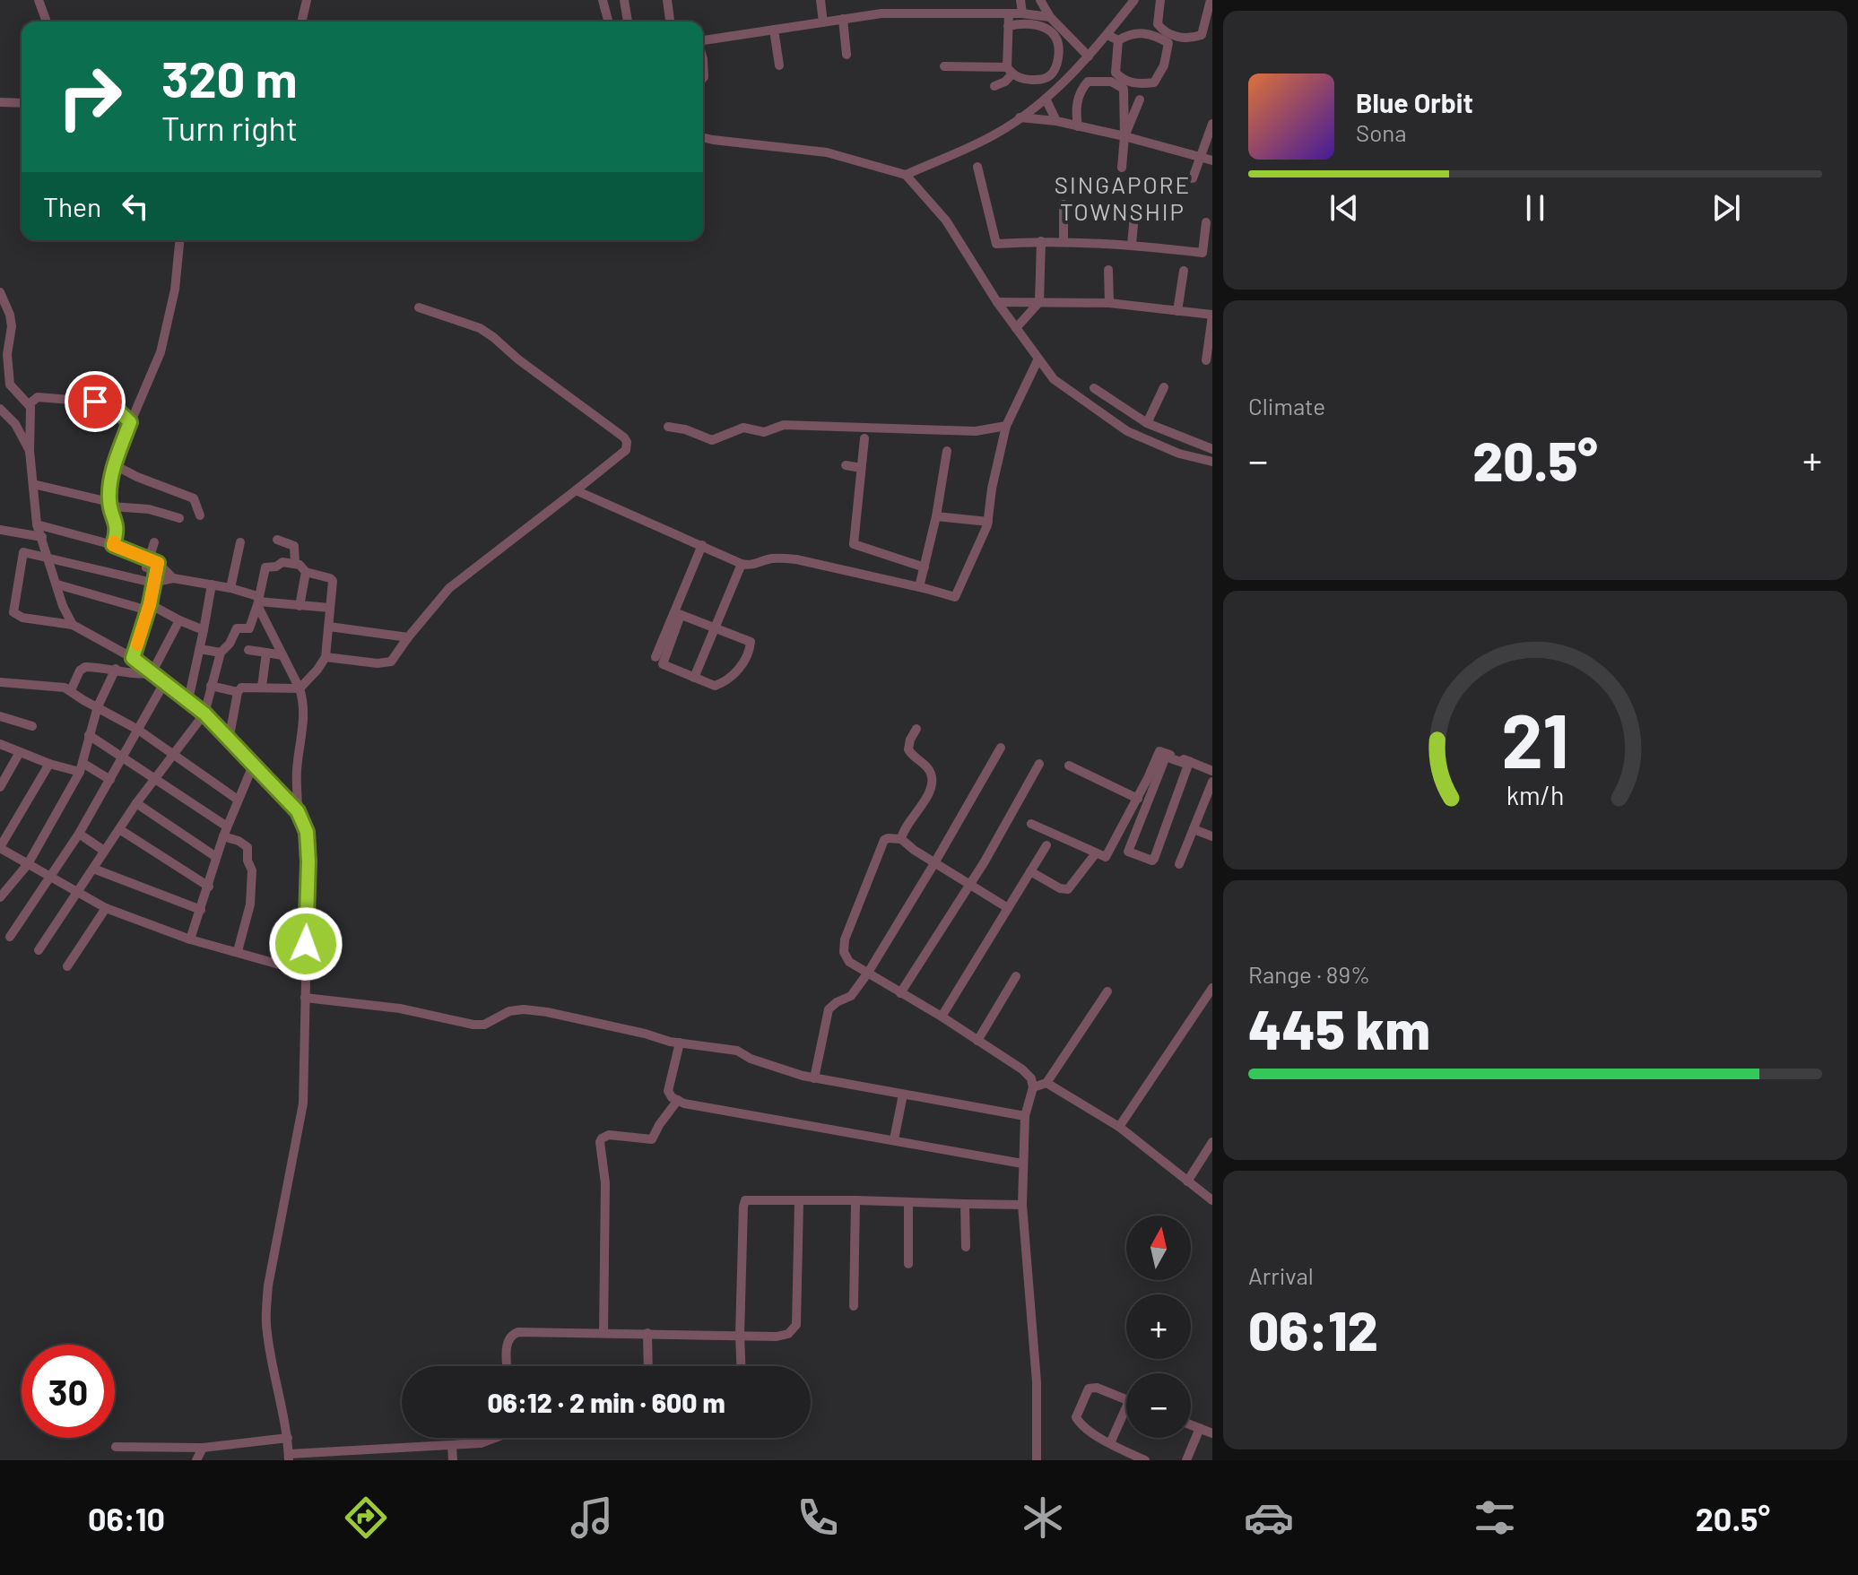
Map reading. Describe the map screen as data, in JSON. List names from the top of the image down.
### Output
{
  "districts": ["SINGAPORE TOWNSHIP"],
  "north": "top",
  "page": {
    "turn": ["320 m", "Turn right"],
    "song": ["Blue Orbit", "Sona"],
    "then": "Then",
    "tile": [
      "Climate",
      ["Range · 89%", "445 km"],
      ["Arrival", "06:12"]
    ],
    "heat": ["−", "20.5°", "+"],
    "map_buttons": ["+", "−"],
    "limit": "30",
    "trip": "06:12 · 2 min · 600 m",
    "tabs": ["06:10", "20.5°"],
    "gauge": ["21", "km/h"]
  }
}
